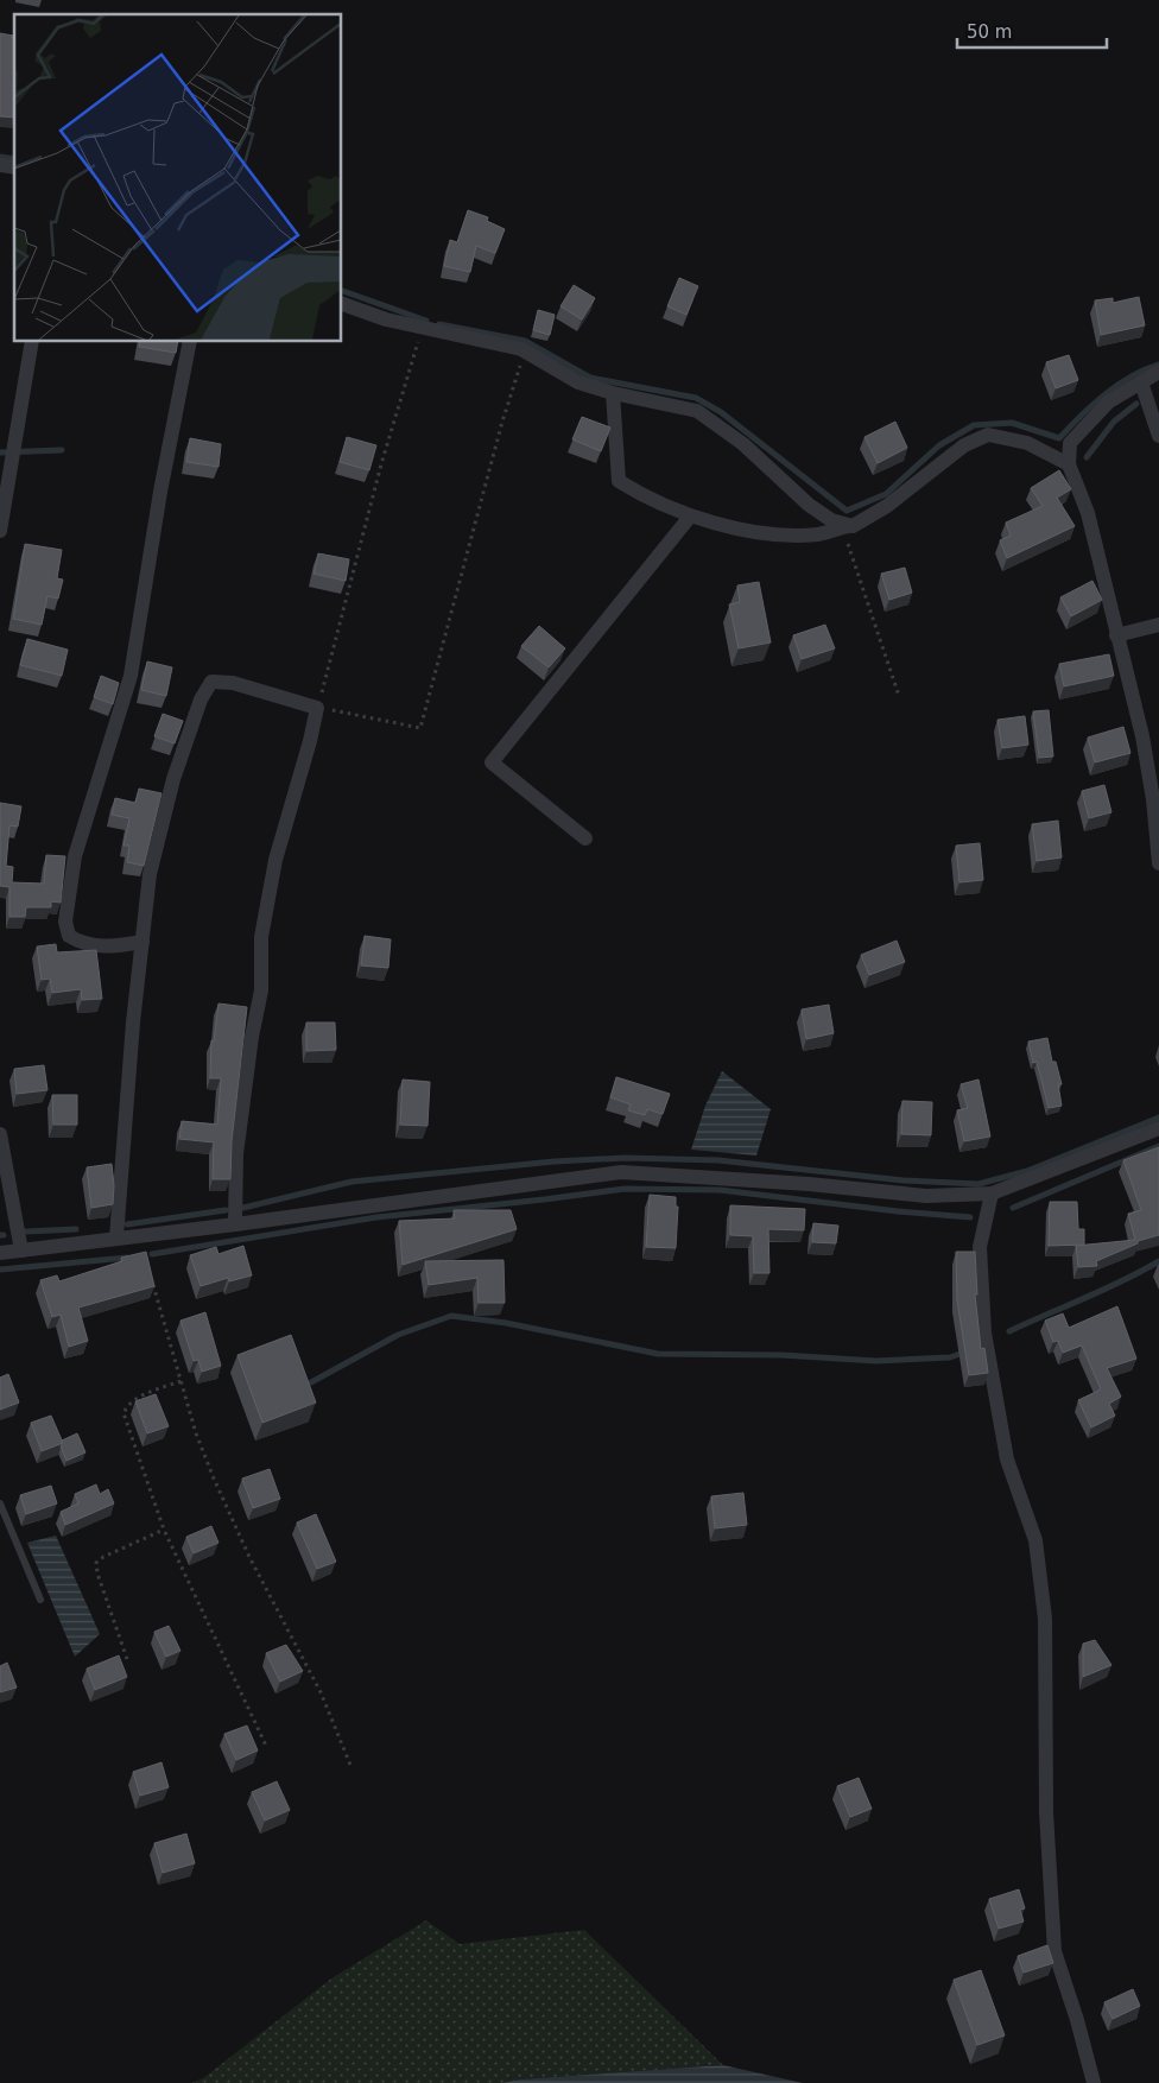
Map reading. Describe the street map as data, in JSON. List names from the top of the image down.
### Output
{
  "scale_bar": "50 m"
}
